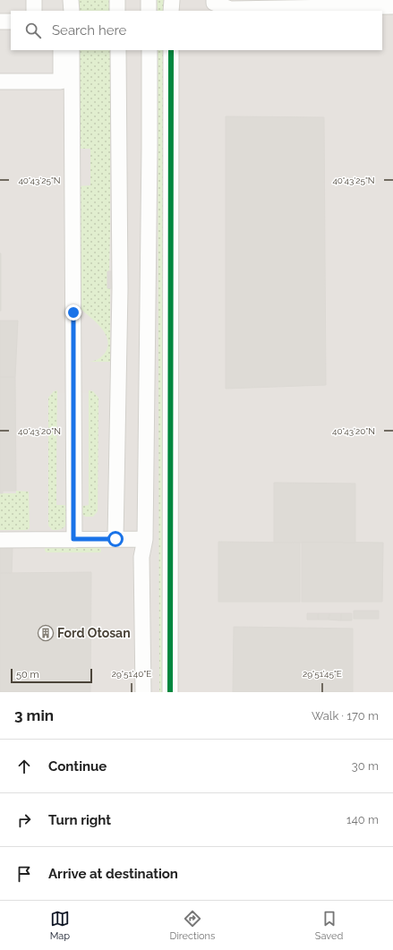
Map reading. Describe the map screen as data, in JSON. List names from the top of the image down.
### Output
{
  "places": {
    "building": ["Ford Otosan"]
  },
  "scale_bar": "50 m",
  "page": {
    "search": "Search here",
    "scale": "50 m",
    "heading": ["3 min", "Walk · 170 m"],
    "list": [
      ["Continue", "30 m"],
      ["Turn right", "140 m"],
      "Arrive at destination"
    ],
    "nav": ["Map", "Directions", "Saved"]
  },
  "coordinates": [
    "40°43'25\"N",
    "40°43'20\"N",
    "29°51'40\"E",
    "29°51'45\"E"
  ]
}
